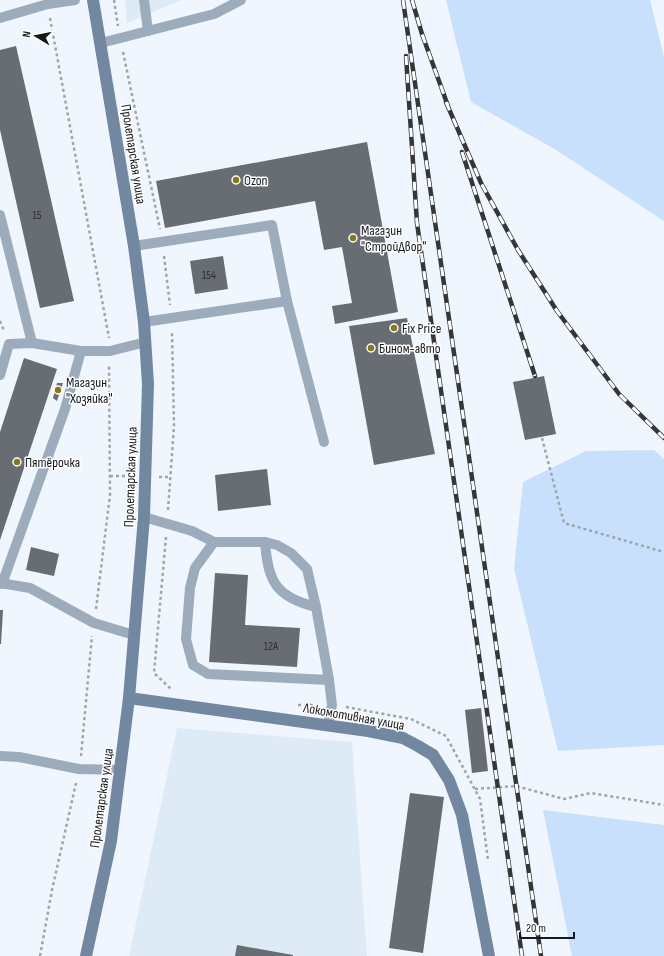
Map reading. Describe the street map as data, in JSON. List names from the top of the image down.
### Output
{
  "streets": {
    "main road": ["Пролетарская улица", "Локомотивная улица"]
  },
  "crossings": [
    ["Пролетарская улица", "Локомотивная улица"]
  ],
  "places": [
    "Ozon",
    "Магазин \"СтройДвор\"",
    "Fix Price",
    "Бином-авто",
    "Магазин \"Хозяйка\"",
    "Пятёрочка"
  ],
  "house_numbers": ["15", "154", "12А"],
  "scale_bar": "20 m",
  "north": "left"
}
